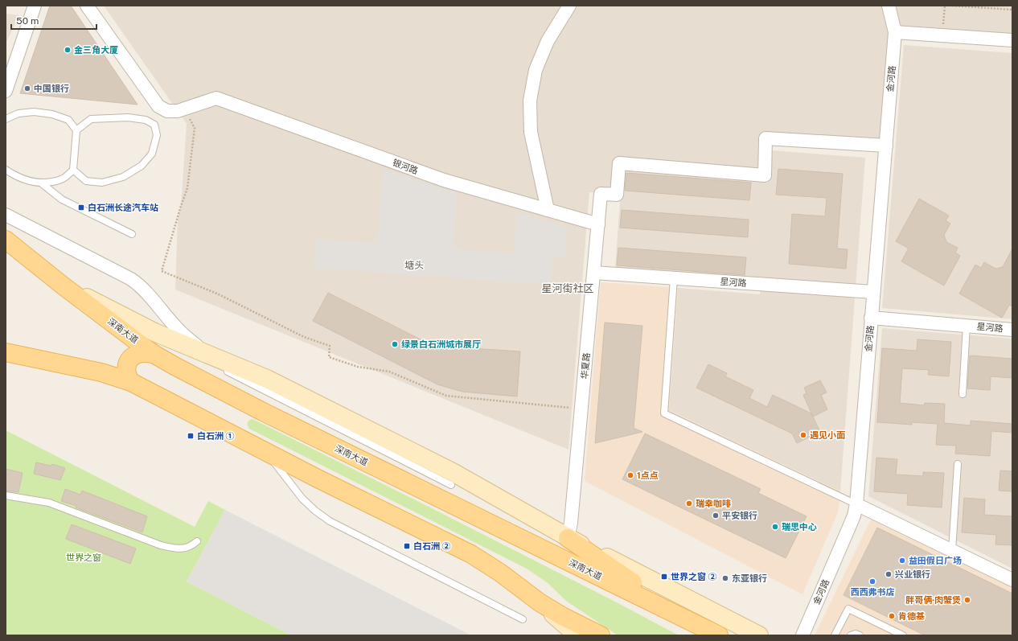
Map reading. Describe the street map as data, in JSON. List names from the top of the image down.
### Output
{
  "streets": {
    "main road": ["深南大道"],
    "street": [
      "金河路",
      "银河路",
      "星河路",
      "华夏路"
    ]
  },
  "crossings": [
    ["金河路", "星河路"],
    ["金河路", "华夏路"],
    ["银河路", "华夏路"],
    ["星河路", "华夏路"]
  ],
  "districts": ["塘头", "星河街社区"],
  "parks": ["世界之窗"],
  "places": {
    "other": [
      "金三角大厦",
      "中国银行",
      "绿景白石洲城市展厅",
      "遇见小面",
      "1点点",
      "瑞幸咖啡",
      "平安银行",
      "瑞思中心",
      "益田假日广场",
      "兴业银行",
      "东亚银行",
      "西西弗书店",
      "胖哥俩·肉蟹煲",
      "肯德基"
    ],
    "transit": [
      "白石洲长途汽车站",
      "白石洲 ①",
      "白石洲 ②",
      "世界之窗 ②"
    ]
  },
  "scale_bar": "50 m"
}
